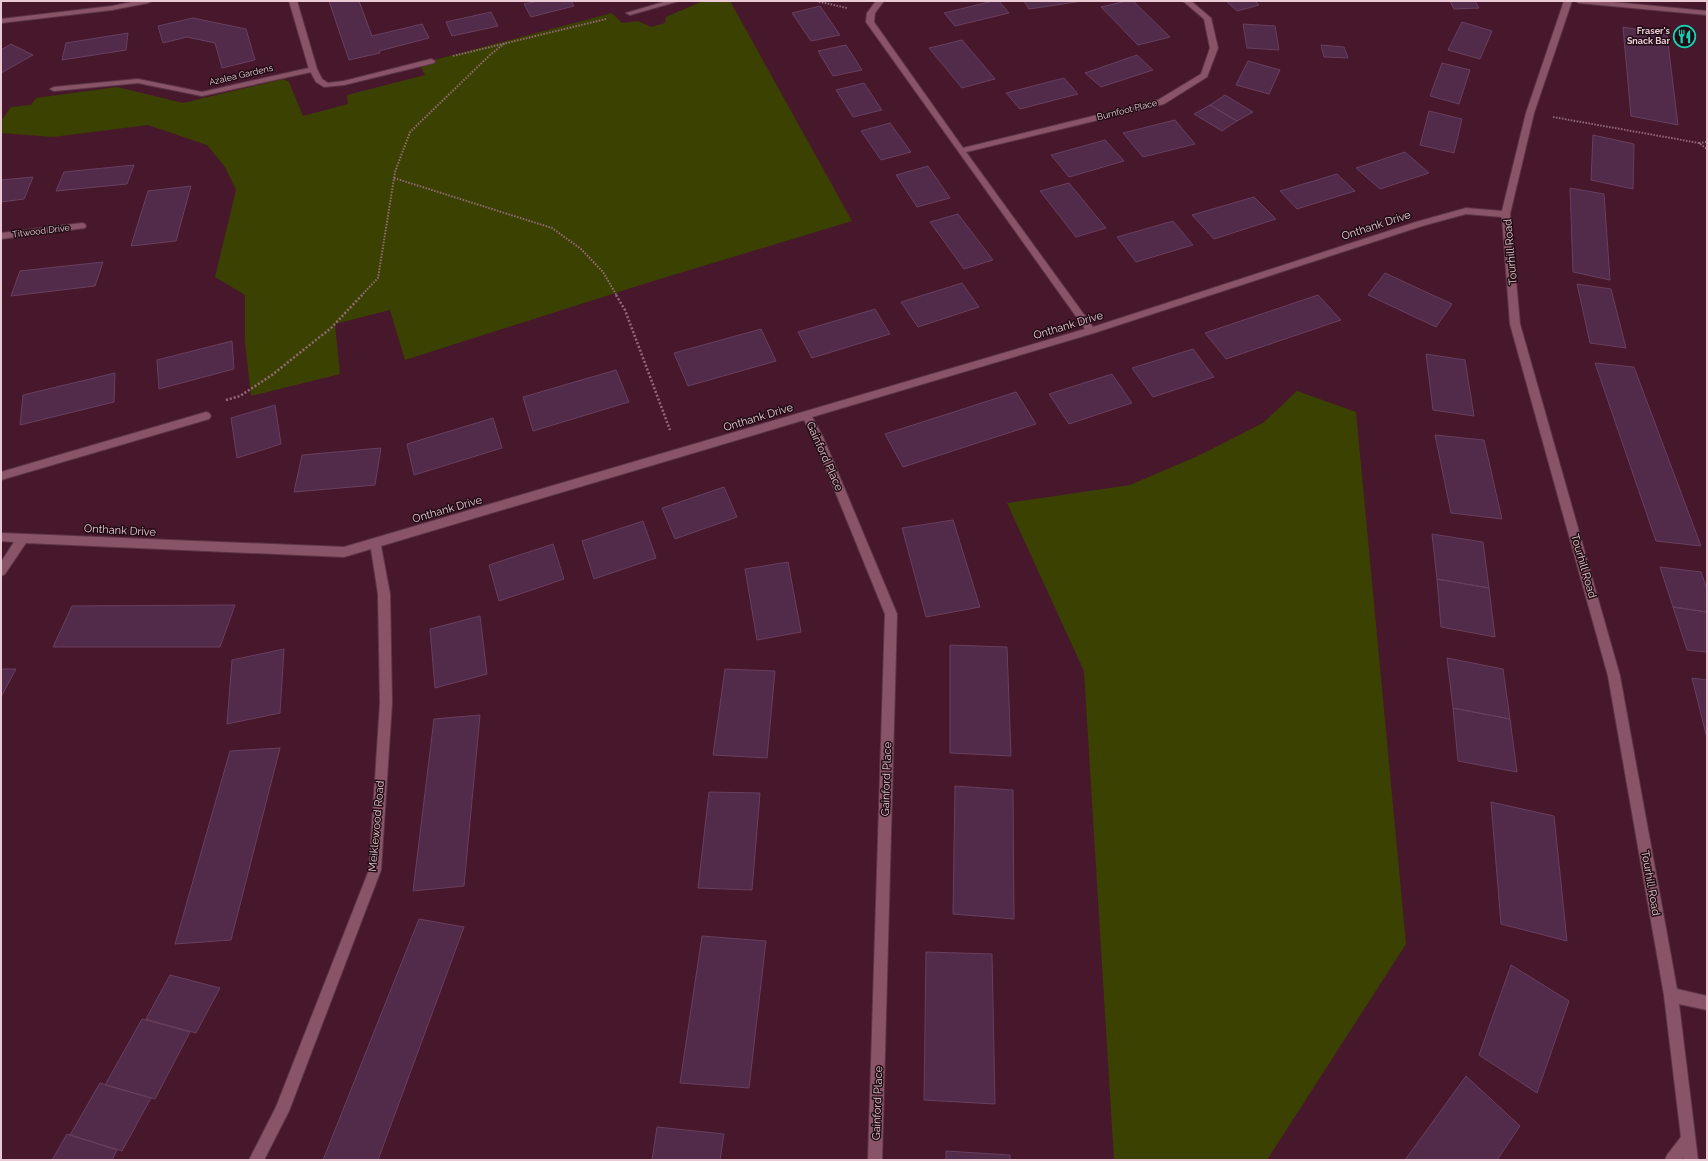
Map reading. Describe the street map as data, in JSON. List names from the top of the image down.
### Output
{
  "streets": {
    "street": [
      "Azalea Gardens",
      "Burnfoot Place",
      "Onthank Drive",
      "Titwood Drive",
      "Tourhill Road",
      "Gainford Place",
      "Meiklewood Road"
    ]
  },
  "crossings": [
    ["Onthank Drive", "Tourhill Road"],
    ["Onthank Drive", "Gainford Place"],
    ["Onthank Drive", "Meiklewood Road"]
  ],
  "places": {
    "restaurant": ["Fraser's Snack Bar"]
  }
}
